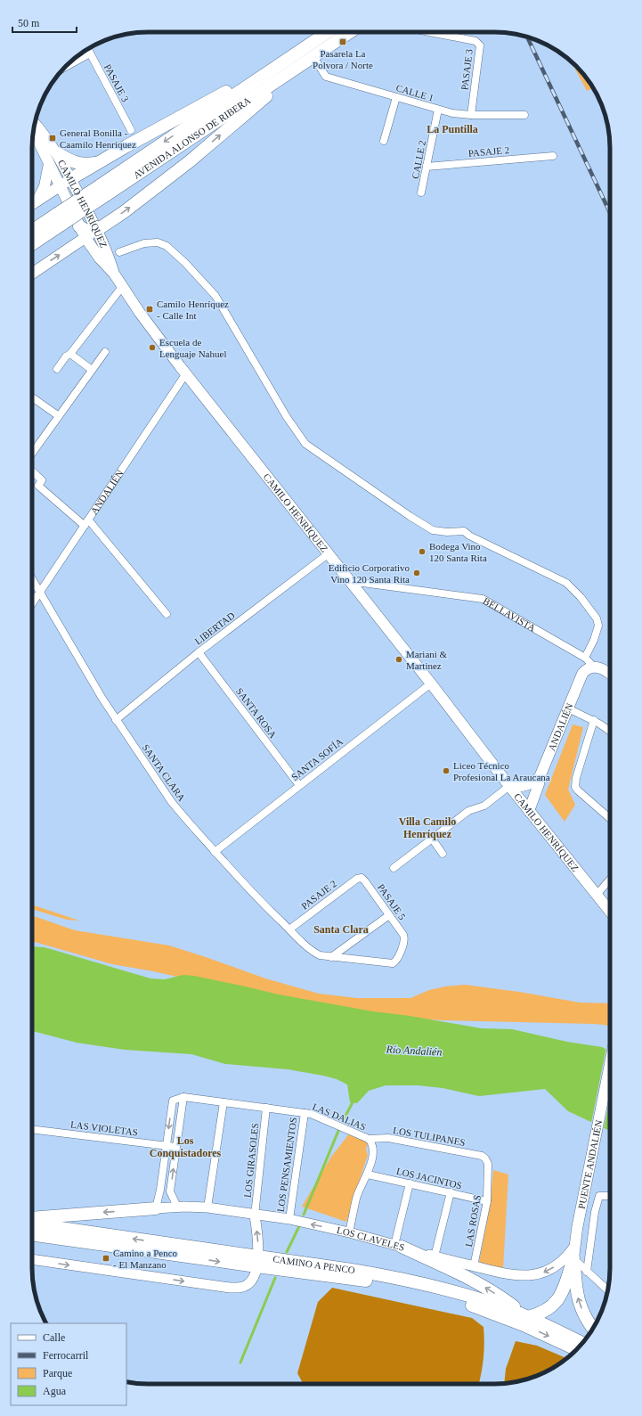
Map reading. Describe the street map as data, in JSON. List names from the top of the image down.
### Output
{
  "streets": {
    "highway": ["AVENIDA ALONSO DE RIBERA", "CAMINO A PENCO"],
    "main road": ["CAMILO HENRÍQUEZ", "ANDALIÉN", "PUENTE ANDALIÉN"],
    "street": [
      "PASAJE 3",
      "CALLE 1",
      "PASAJE 2",
      "CALLE 2",
      "BELLAVISTA",
      "LIBERTAD",
      "SANTA ROSA",
      "SANTA SOFÍA",
      "SANTA CLARA",
      "PASAJE 5",
      "LAS DALIAS",
      "LAS VIOLETAS",
      "LOS TULIPANES",
      "LOS GIRASOLES",
      "LOS PENSAMIENTOS",
      "LOS JACINTOS",
      "LAS ROSAS",
      "LOS CLAVELES"
    ]
  },
  "crossings": [
    ["PASAJE 3", "CALLE 1"],
    ["CALLE 1", "AVENIDA ALONSO DE RIBERA"],
    ["CALLE 1", "CALLE 2"],
    ["PASAJE 2", "CALLE 2"],
    ["PASAJE 2", "SANTA CLARA"],
    ["PASAJE 2", "PASAJE 5"],
    ["CAMILO HENRÍQUEZ", "ANDALIÉN"],
    ["CAMILO HENRÍQUEZ", "BELLAVISTA"],
    ["CAMILO HENRÍQUEZ", "LIBERTAD"],
    ["CAMILO HENRÍQUEZ", "SANTA SOFÍA"],
    ["ANDALIÉN", "BELLAVISTA"],
    ["ANDALIÉN", "SANTA CLARA"],
    ["LIBERTAD", "SANTA ROSA"],
    ["LIBERTAD", "SANTA CLARA"],
    ["SANTA ROSA", "SANTA SOFÍA"],
    ["SANTA SOFÍA", "SANTA CLARA"],
    ["SANTA CLARA", "PASAJE 5"],
    ["LAS DALIAS", "LOS TULIPANES"],
    ["LAS DALIAS", "LOS GIRASOLES"],
    ["LAS DALIAS", "LOS PENSAMIENTOS"],
    ["LAS DALIAS", "LOS JACINTOS"],
    ["LAS DALIAS", "LOS CLAVELES"],
    ["LOS TULIPANES", "LAS ROSAS"],
    ["LOS GIRASOLES", "LOS CLAVELES"],
    ["LOS PENSAMIENTOS", "LOS CLAVELES"],
    ["PUENTE ANDALIÉN", "LOS CLAVELES"],
    ["LOS JACINTOS", "LAS ROSAS"],
    ["LAS ROSAS", "LOS CLAVELES"]
  ],
  "one_way": ["LOS CLAVELES"],
  "districts": [
    "La Puntilla",
    "Villa Camilo Henríquez",
    "Santa Clara",
    "Los Conquistadores"
  ],
  "water": ["Río Andalién"],
  "places": {
    "transit": [
      "Pasarela La Polvora / Norte",
      "General Bonilla - Caamilo Henríquez",
      "Camilo Henríquez - Calle Int",
      "Camino a Penco - El Manzano"
    ],
    "other": [
      "Escuela de Lenguaje Nahuel",
      "Bodega Vino 120 Santa Rita",
      "Edificio Corporativo Vino 120 Santa Rita",
      "Mariani & Martinez",
      "Liceo Técnico Profesional La Araucana"
    ]
  },
  "legend": [
    "Calle",
    "Ferrocarril",
    "Parque",
    "Agua"
  ],
  "scale_bar": "50 m"
}
